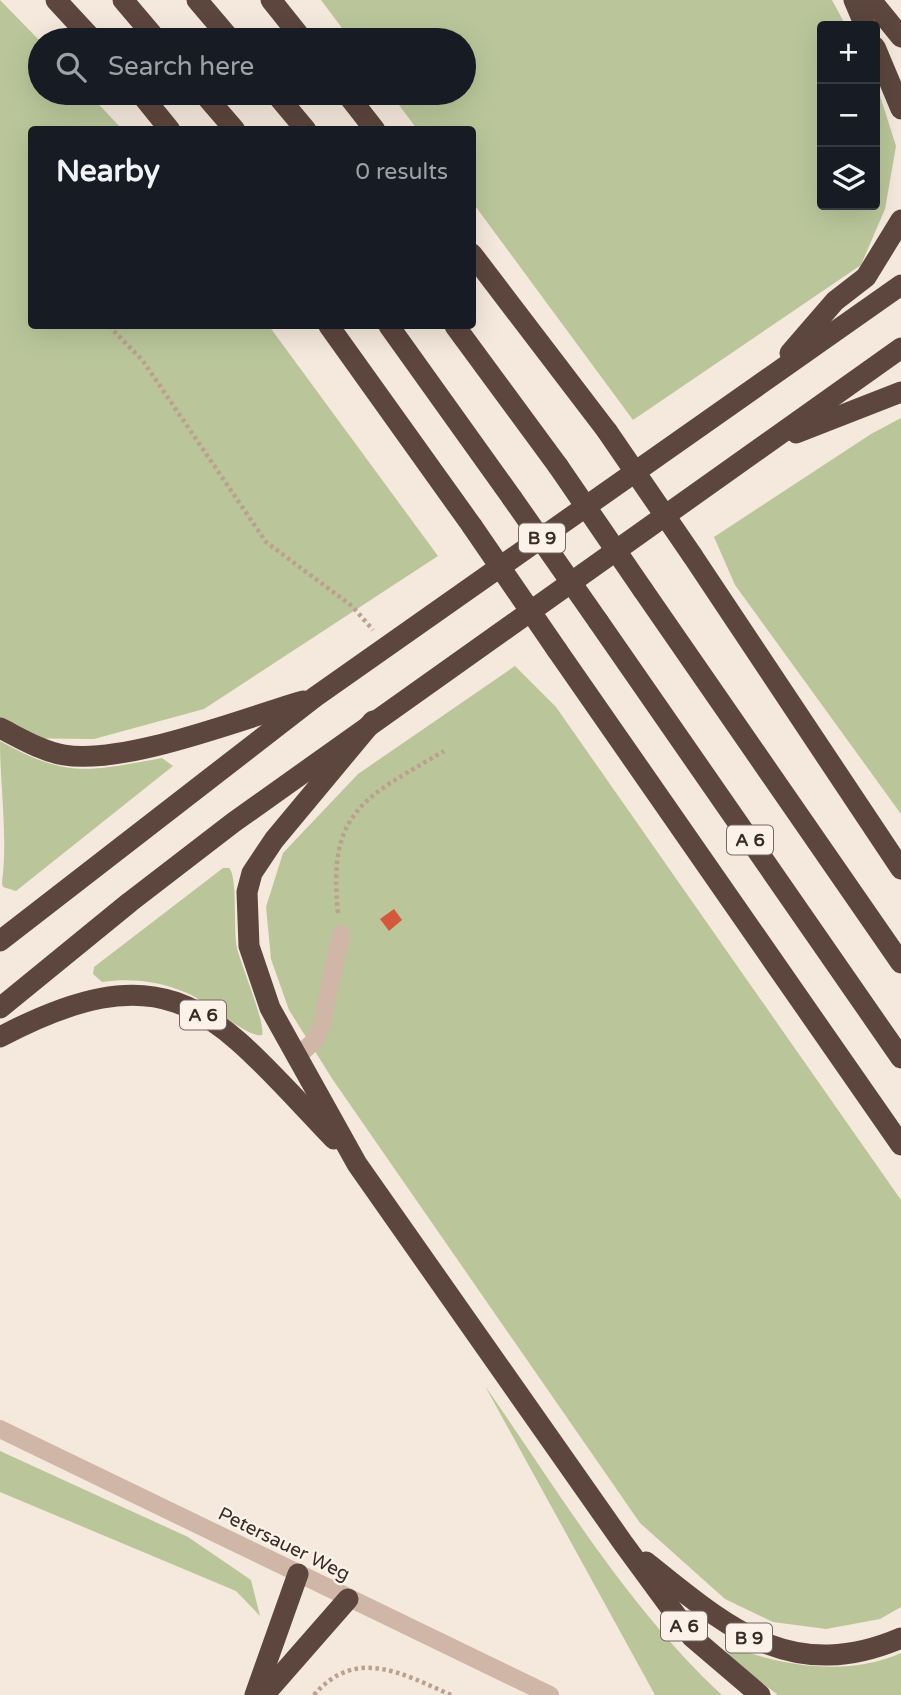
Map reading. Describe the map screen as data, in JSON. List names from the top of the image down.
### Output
{
  "streets": {
    "highway": ["B 9", "A 6"],
    "street": ["Petersauer Weg"]
  },
  "crossings": [
    ["B 9", "A 6"]
  ],
  "page": {
    "map_buttons": ["+", "−"],
    "search": "Search here",
    "heading": ["Nearby", "0 results"]
  }
}
